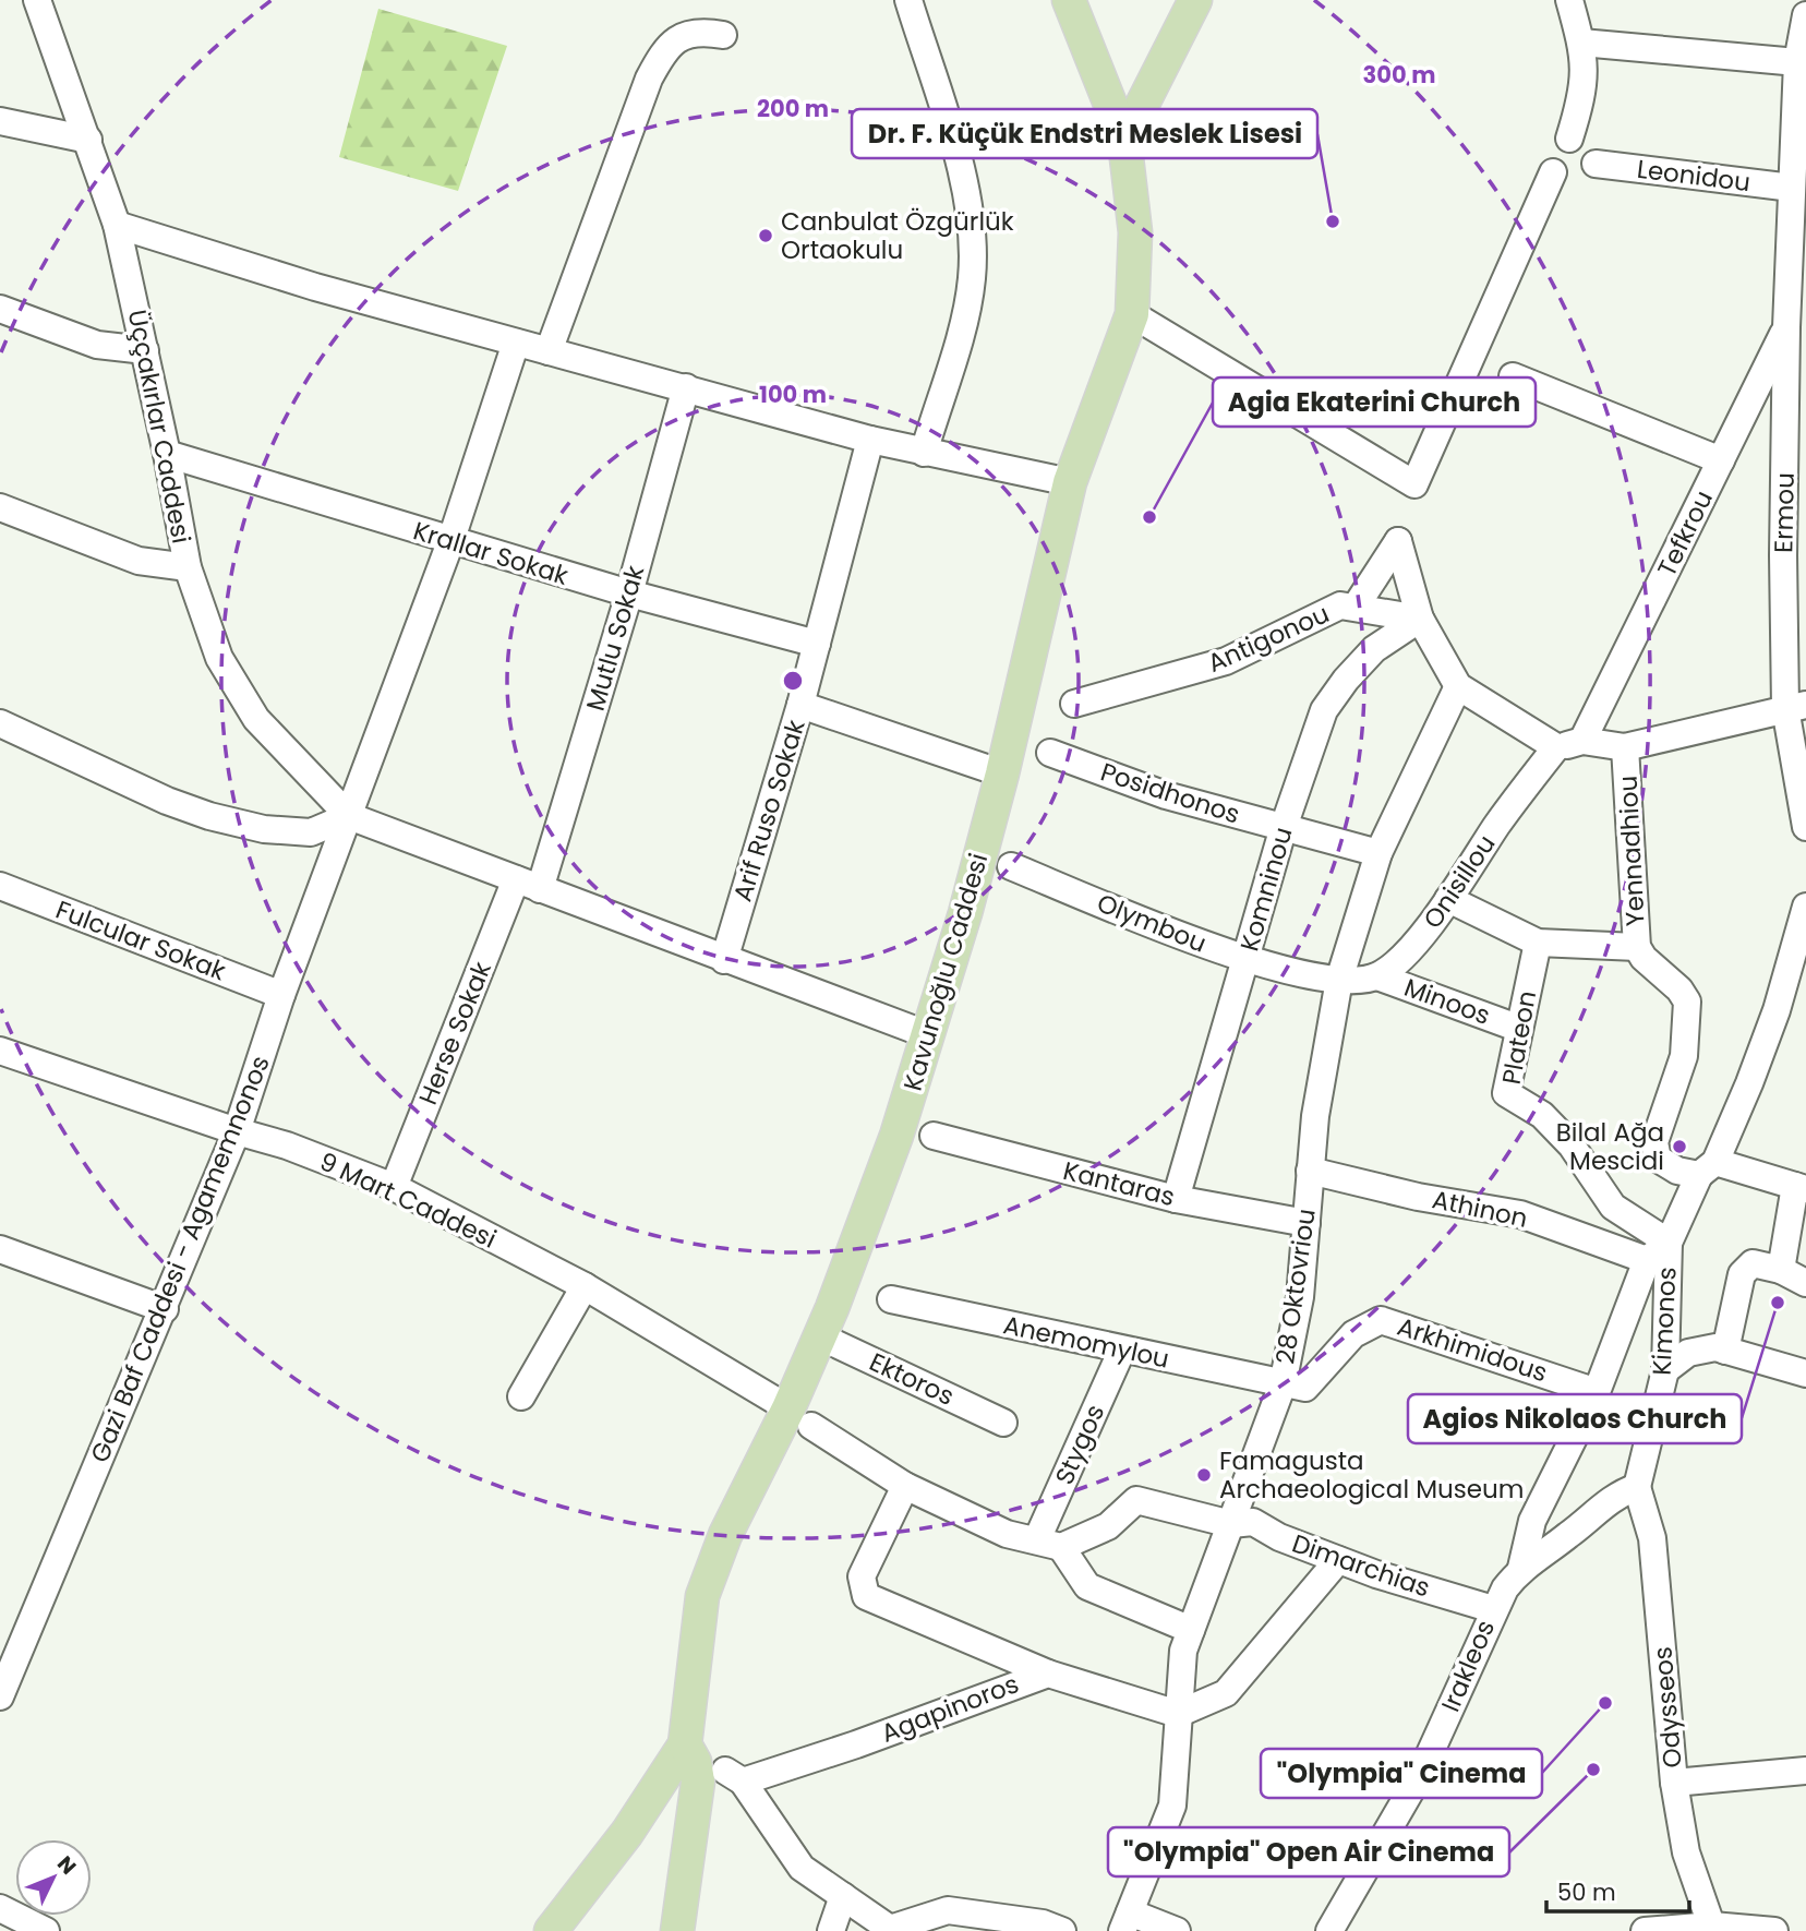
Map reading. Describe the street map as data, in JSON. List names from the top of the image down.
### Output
{
  "streets": {
    "main road": ["Kavunoğlu Caddesi"],
    "street": [
      "Leonidou",
      "Üççakırlar Caddesi",
      "Ermou",
      "Tefkrou",
      "Krallar Sokak",
      "Mutlu Sokak",
      "Antigonou",
      "Posidhonos",
      "Arif Ruso Sokak",
      "Yennadhiou",
      "Onisillou",
      "Komninou",
      "Olymbou",
      "Fulcular Sokak",
      "Minoos",
      "Herse Sokak",
      "Plateon",
      "Kantaras",
      "9 Mart Caddesi",
      "Athinon",
      "Gazi Baf Caddesi - Agamemnonos",
      "28 Oktovriou",
      "Kimonos",
      "Anemomylou",
      "Arkhimidous",
      "Ektoros",
      "Stygos",
      "Dimarchias",
      "Irakleos",
      "Odysseos",
      "Agapinoros"
    ]
  },
  "crossings": [
    ["Leonidou", "Ermou"],
    ["Üççakırlar Caddesi", "Krallar Sokak"],
    ["Üççakırlar Caddesi", "Gazi Baf Caddesi - Agamemnonos"],
    ["Ermou", "Tefkrou"],
    ["Krallar Sokak", "Mutlu Sokak"],
    ["Krallar Sokak", "Arif Ruso Sokak"],
    ["Krallar Sokak", "Gazi Baf Caddesi - Agamemnonos"],
    ["Mutlu Sokak", "Herse Sokak"],
    ["Antigonou", "Komninou"],
    ["Posidhonos", "Komninou"],
    ["Posidhonos", "28 Oktovriou"],
    ["Onisillou", "Minoos"],
    ["Komninou", "Olymbou"],
    ["Komninou", "Kantaras"],
    ["Olymbou", "28 Oktovriou"],
    ["Fulcular Sokak", "Gazi Baf Caddesi - Agamemnonos"],
    ["Kavunoğlu Caddesi", "9 Mart Caddesi"],
    ["Kavunoğlu Caddesi", "Ektoros"],
    ["Minoos", "Plateon"],
    ["Herse Sokak", "9 Mart Caddesi"],
    ["Plateon", "Kimonos"],
    ["Kantaras", "28 Oktovriou"],
    ["9 Mart Caddesi", "Gazi Baf Caddesi - Agamemnonos"],
    ["9 Mart Caddesi", "Stygos"],
    ["9 Mart Caddesi", "Dimarchias"],
    ["Athinon", "28 Oktovriou"],
    ["28 Oktovriou", "Anemomylou"],
    ["28 Oktovriou", "Arkhimidous"],
    ["28 Oktovriou", "Dimarchias"],
    ["28 Oktovriou", "Agapinoros"],
    ["Kimonos", "Irakleos"],
    ["Kimonos", "Odysseos"],
    ["Anemomylou", "Arkhimidous"],
    ["Anemomylou", "Stygos"],
    ["Stygos", "Dimarchias"],
    ["Dimarchias", "Irakleos"],
    ["Irakleos", "Odysseos"]
  ],
  "places": [
    "Dr. F. Küçük Endstri Meslek Lisesi",
    "Canbulat Özgürlük Ortaokulu",
    "Agia Ekaterini Church",
    "Bilal Ağa Mescidi",
    "Agios Nikolaos Church",
    "Famagusta Archaeological Museum",
    "\"Olympia\" Cinema",
    "\"Olympia\" Open Air Cinema"
  ],
  "scale_bar": "50 m",
  "north": "top right",
  "rings": ["300 m", "200 m", "100 m"]
}
